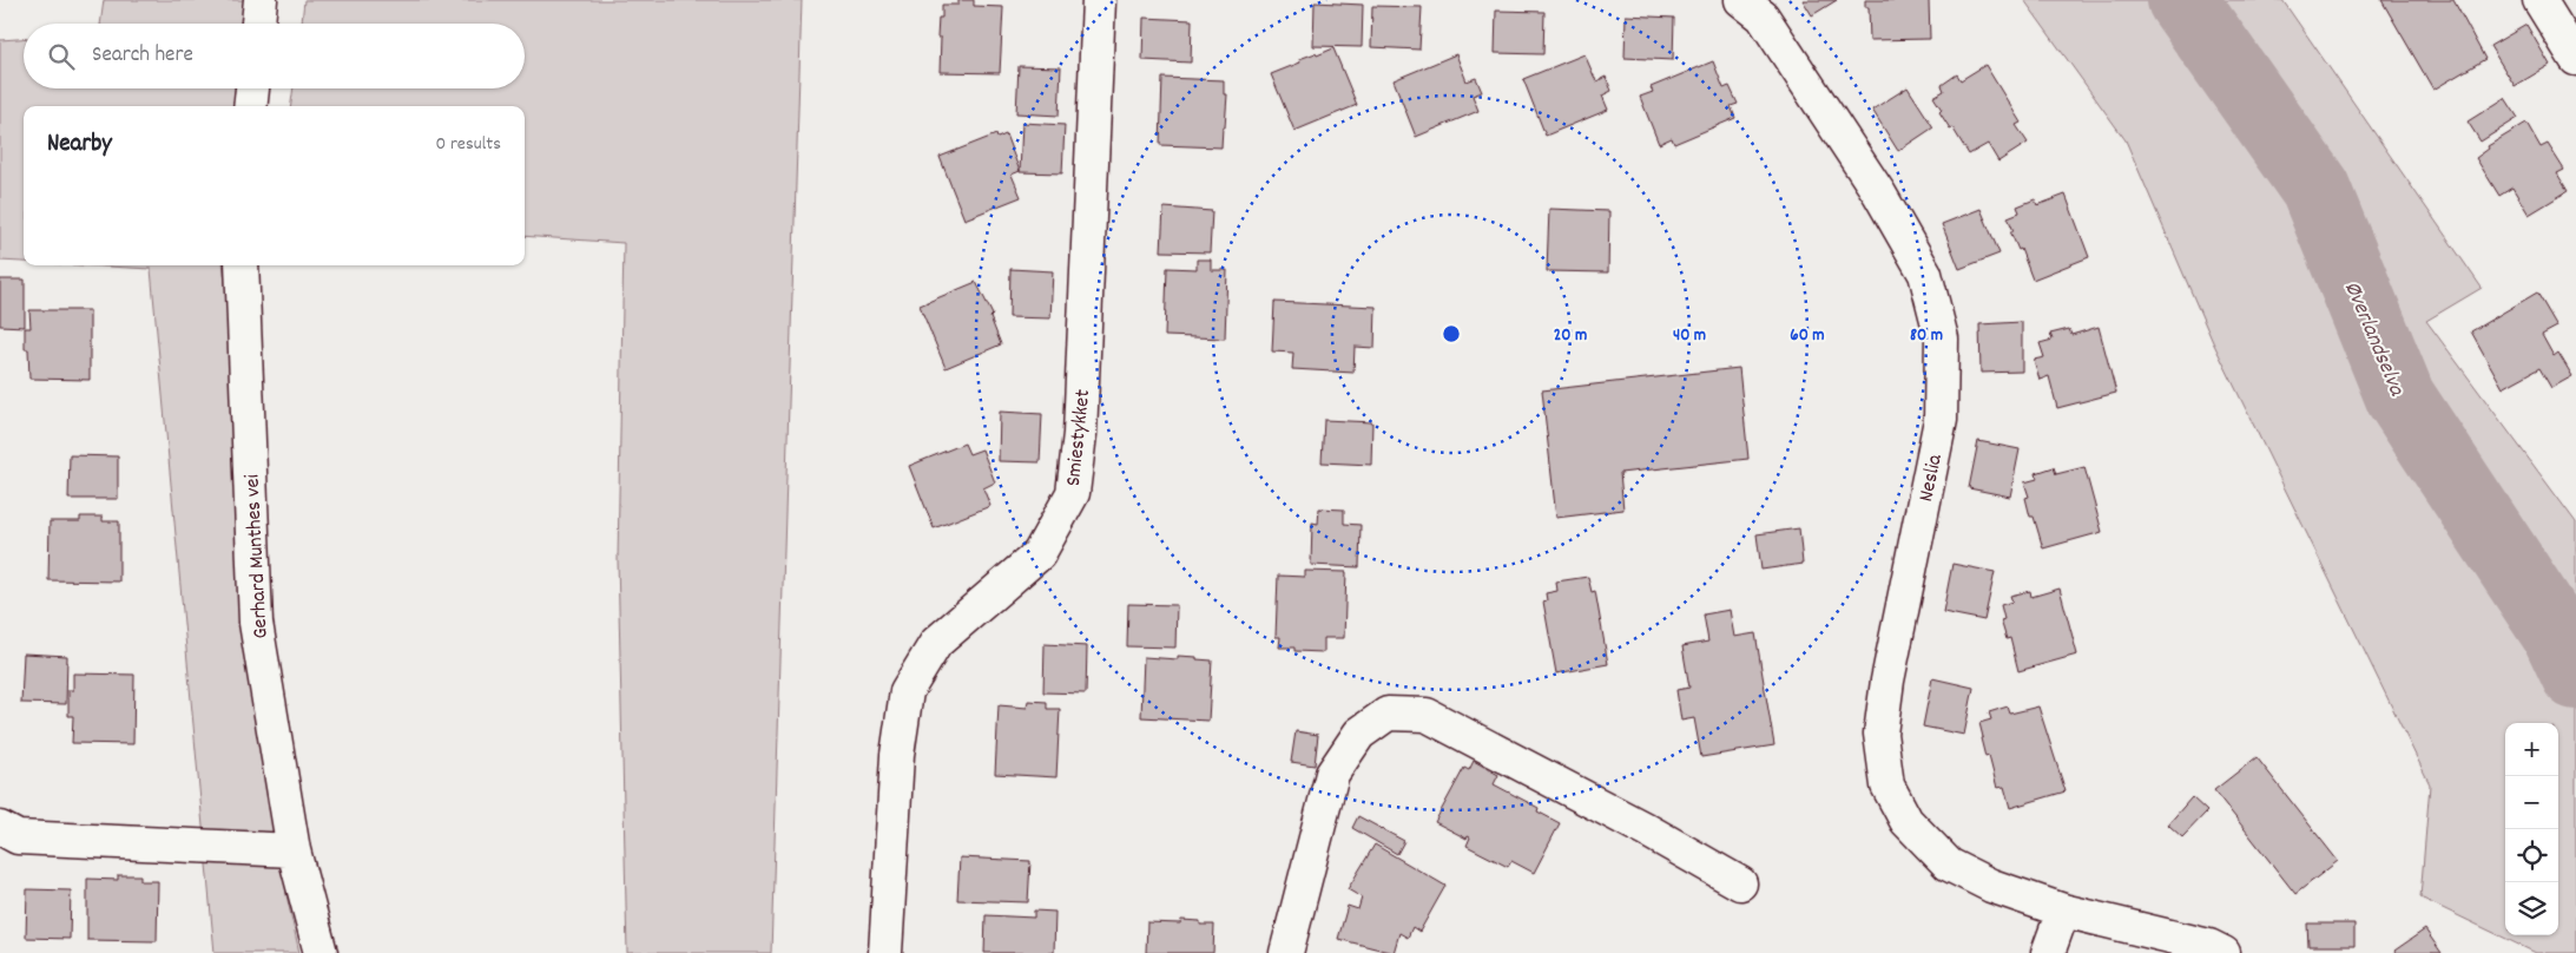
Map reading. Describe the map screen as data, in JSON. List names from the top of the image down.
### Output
{
  "streets": {
    "street": ["Smiestykket", "Neslia", "Gerhard Munthes vei"]
  },
  "water": ["Øverlandselva"],
  "page": {
    "search": "Search here",
    "heading": ["Nearby", "0 results"],
    "map_buttons": ["+", "−"]
  },
  "rings": [
    "20 m",
    "40 m",
    "60 m",
    "80 m"
  ]
}
